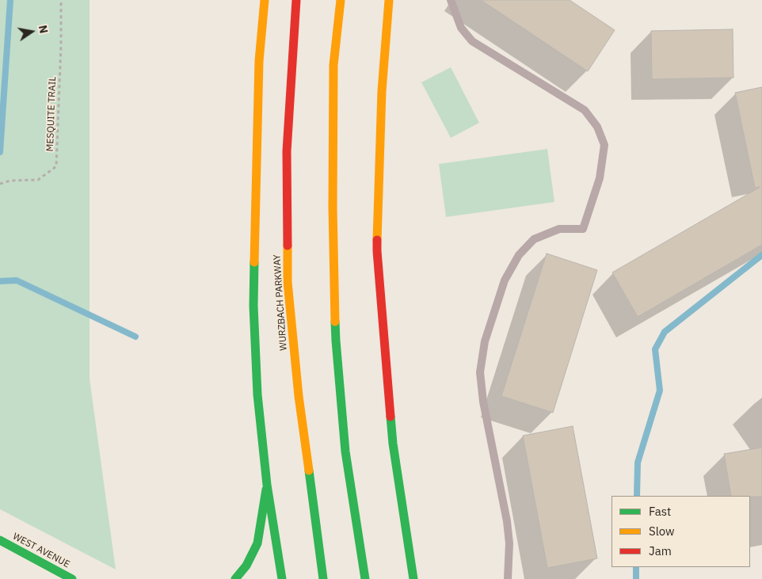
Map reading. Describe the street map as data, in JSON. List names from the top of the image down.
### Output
{
  "streets": {
    "main road": ["WURZBACH PARKWAY", "WEST AVENUE"],
    "path": ["MESQUITE TRAIL"]
  },
  "legend": ["Fast", "Slow", "Jam"],
  "north": "right"
}
